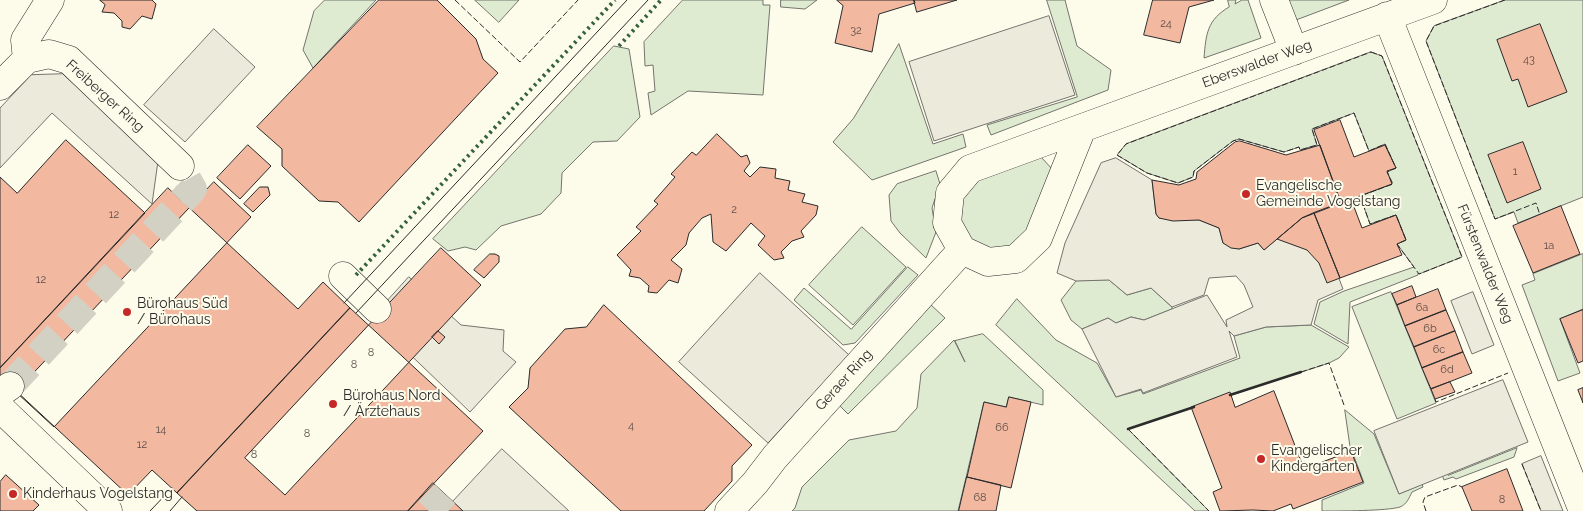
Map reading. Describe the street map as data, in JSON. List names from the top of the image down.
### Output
{
  "streets": {
    "street": [
      "Eberswalder Weg",
      "Freiberger Ring",
      "Fürstenwalder Weg",
      "Geraer Ring"
    ]
  },
  "crossings": [
    ["Eberswalder Weg", "Fürstenwalder Weg"],
    ["Eberswalder Weg", "Geraer Ring"]
  ],
  "places": [
    "Evangelische Gemeinde Vogelstang",
    "Bürohaus Süd / Bürohaus",
    "Bürohaus Nord / Ärztehaus",
    "Evangelischer Kindergarten",
    "Kinderhaus Vogelstang"
  ],
  "house_numbers": [
    "24",
    "32",
    "43",
    "1",
    "2",
    "12",
    "1a",
    "12",
    "6a",
    "6b",
    "6c",
    "8",
    "8",
    "6d",
    "4",
    "66",
    "14",
    "8",
    "12",
    "8",
    "68",
    "8"
  ]
}
